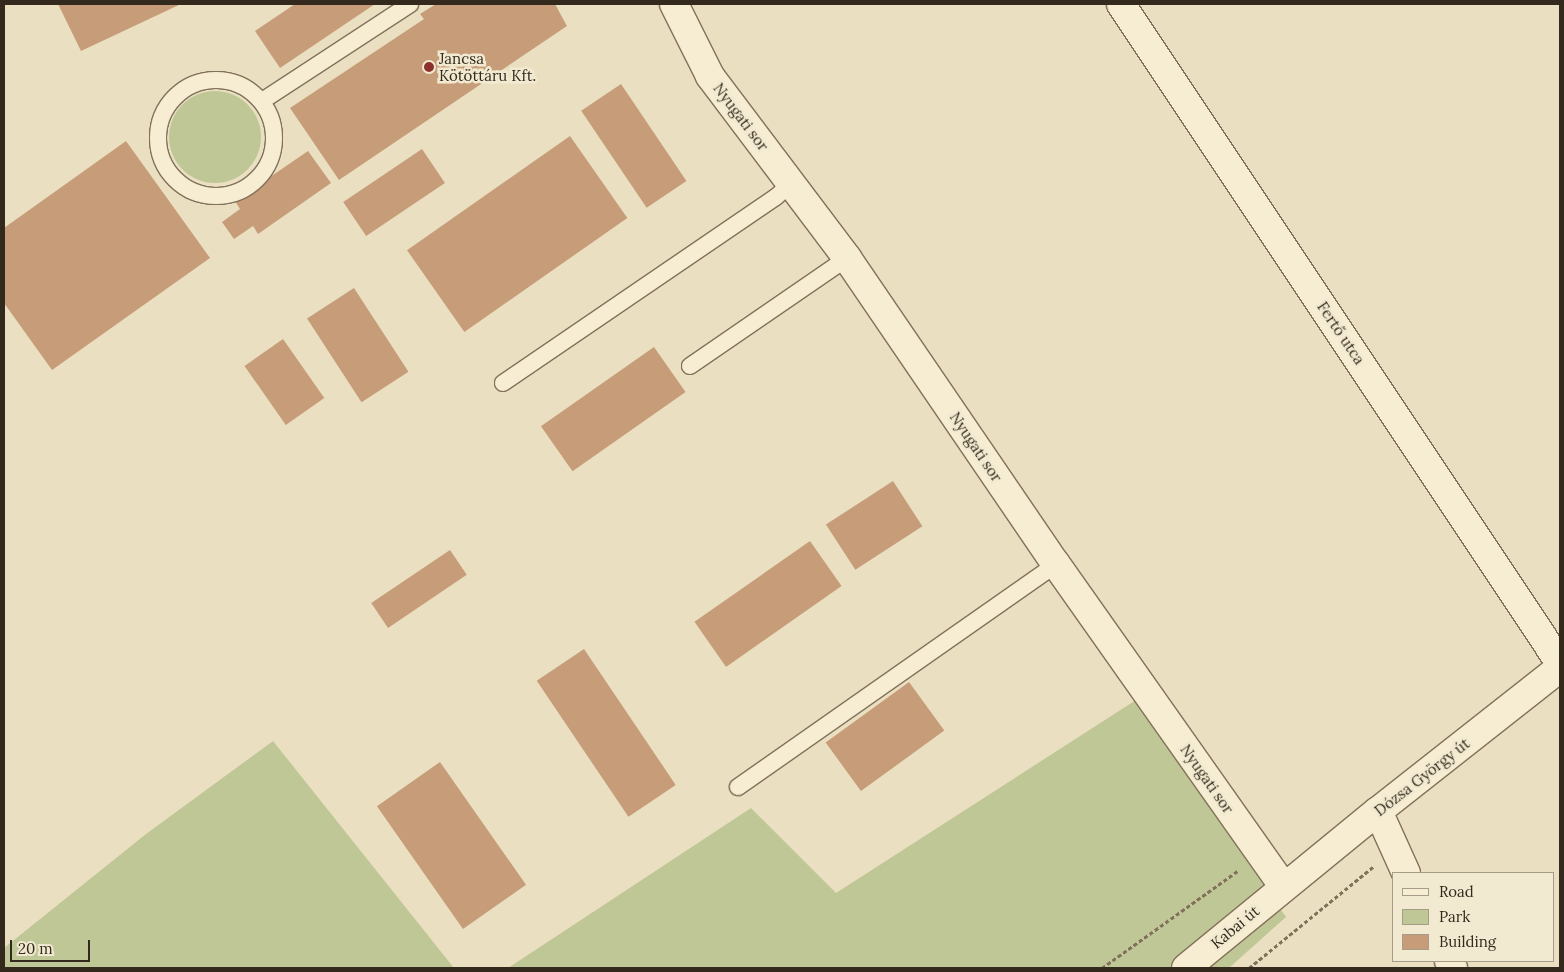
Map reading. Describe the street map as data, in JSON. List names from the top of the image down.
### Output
{
  "streets": {
    "street": [
      "Nyugati sor",
      "Fertő utca",
      "Dózsa György út",
      "Kabai út"
    ]
  },
  "crossings": [
    ["Nyugati sor", "Dózsa György út"],
    ["Nyugati sor", "Kabai út"],
    ["Dózsa György út", "Kabai út"]
  ],
  "places": ["Jancsa Kötöttáru Kft."],
  "legend": ["Road", "Park", "Building"],
  "scale_bar": "20 m"
}
